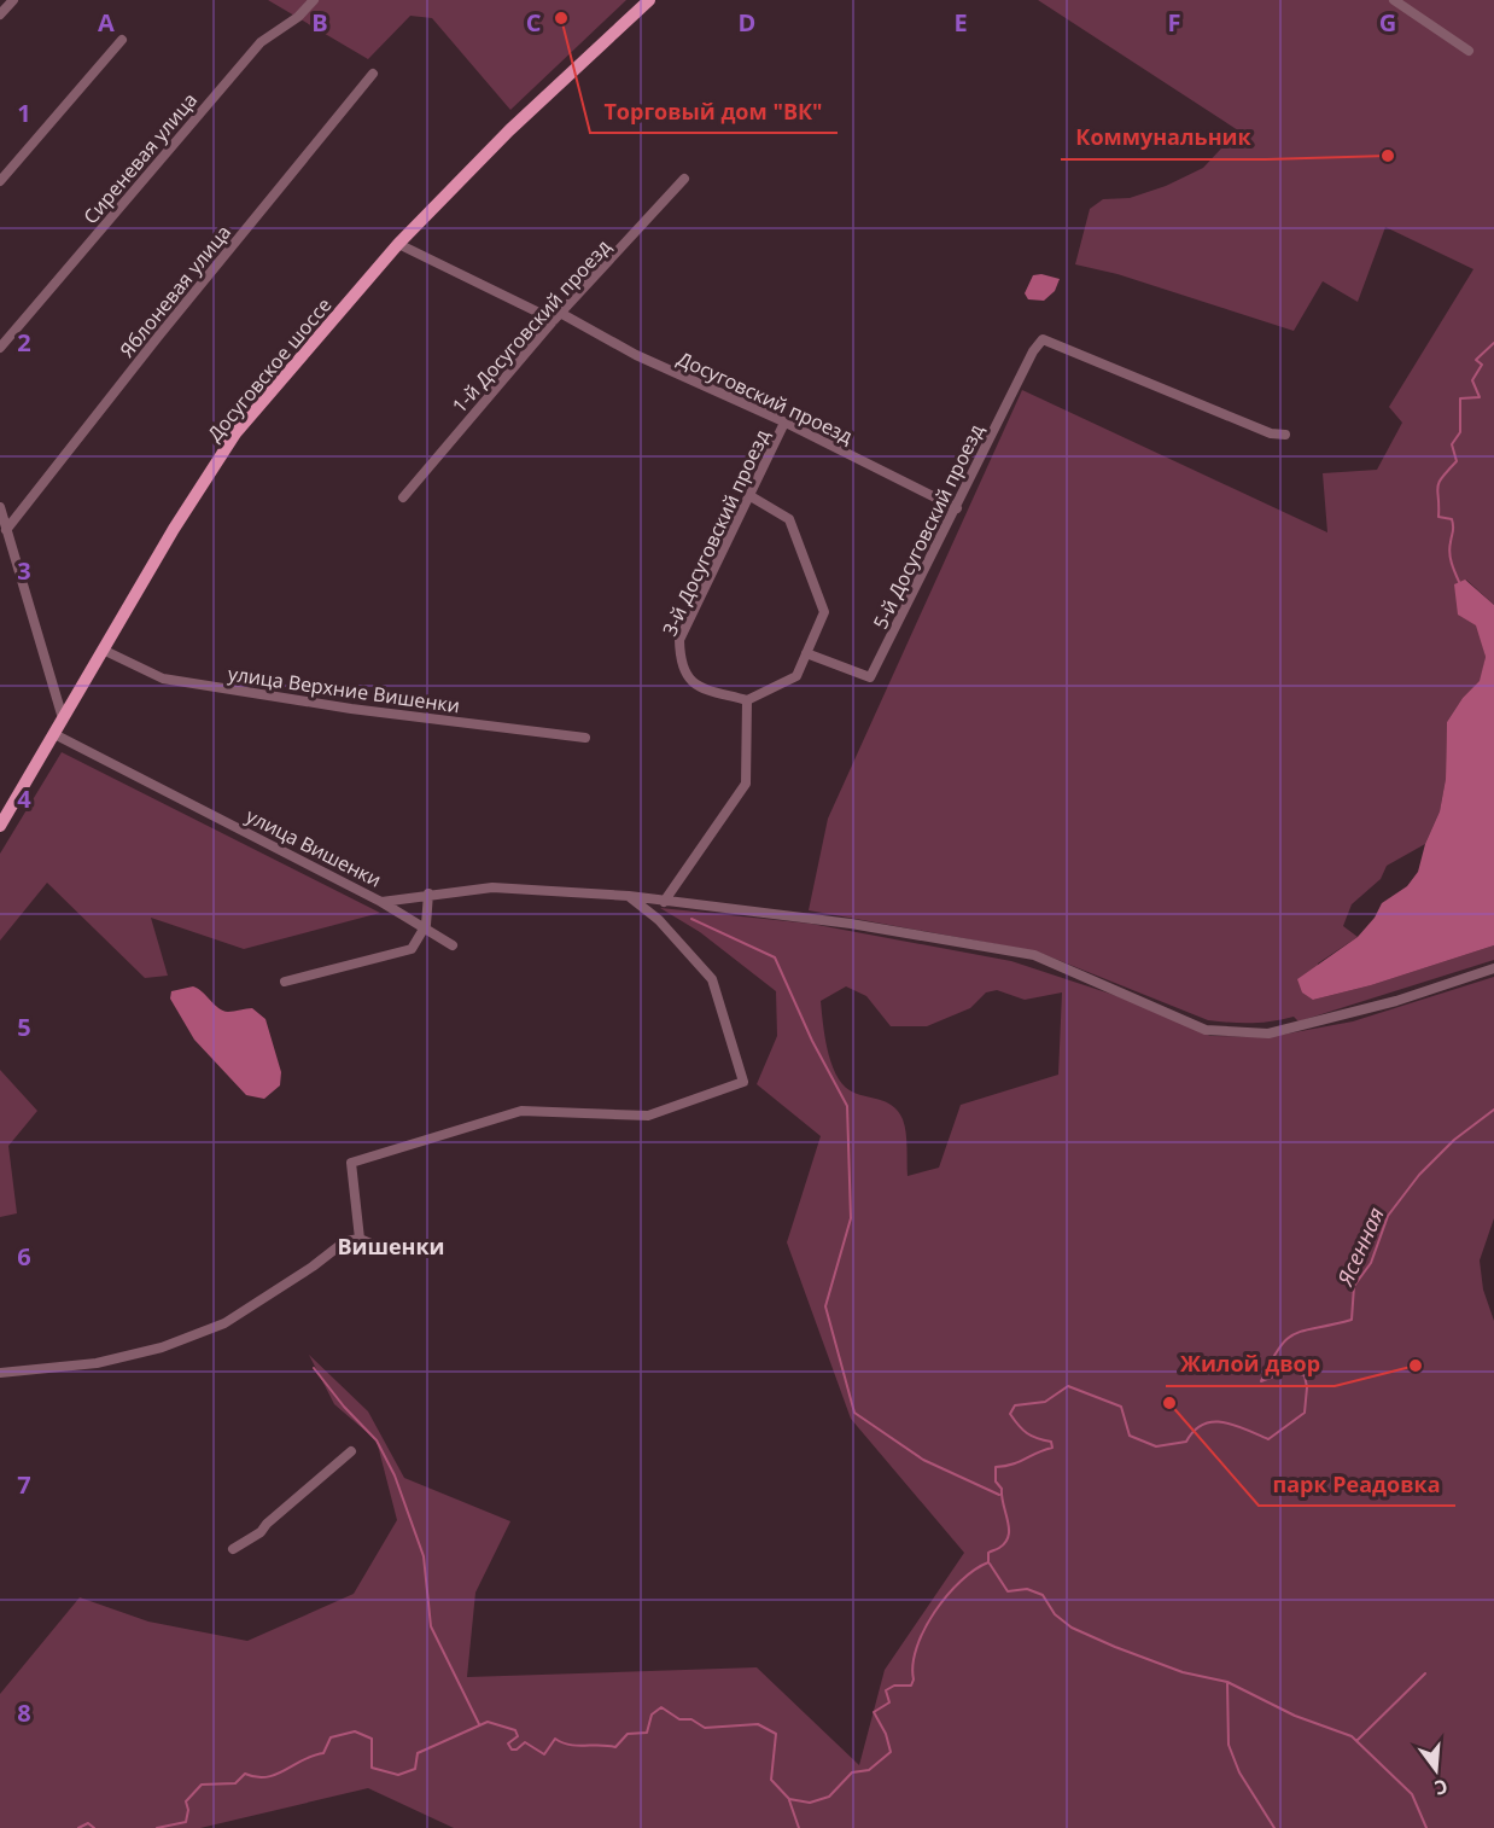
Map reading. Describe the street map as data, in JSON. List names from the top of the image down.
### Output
{
  "streets": {
    "main road": ["Досуговское шоссе"],
    "street": [
      "Сиреневая улица",
      "Яблоневая улица",
      "1-й Досуговский проезд",
      "Досуговский проезд",
      "5-й Досуговский проезд",
      "3-й Досуговский проезд",
      "улица Верхние Вишенки",
      "улица Вишенки"
    ]
  },
  "crossings": [
    ["1-й Досуговский проезд", "Досуговский проезд"],
    ["Досуговское шоссе", "Досуговский проезд"],
    ["Досуговское шоссе", "улица Верхние Вишенки"],
    ["Досуговское шоссе", "улица Вишенки"],
    ["Досуговский проезд", "5-й Досуговский проезд"],
    ["Досуговский проезд", "3-й Досуговский проезд"]
  ],
  "districts": ["Вишенки"],
  "water": ["Ясенная"],
  "places": [
    "Торговый дом \"ВК\"",
    "Коммунальник",
    "Жилой двор",
    "парк Реадовка"
  ],
  "north": "bottom",
  "grid": {
    "columns": [
      "A",
      "B",
      "C",
      "D",
      "E",
      "F",
      "G"
    ],
    "rows": [
      "1",
      "2",
      "3",
      "4",
      "5",
      "6",
      "7",
      "8"
    ]
  }
}
